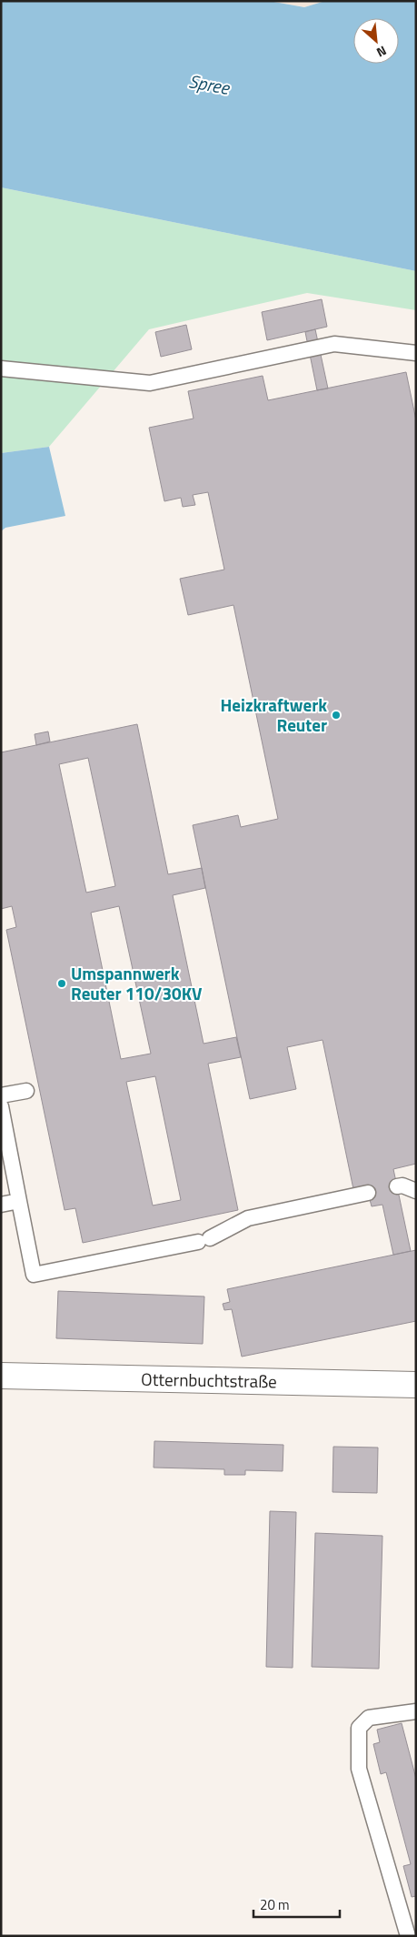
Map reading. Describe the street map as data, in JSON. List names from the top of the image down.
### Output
{
  "streets": {
    "street": ["Otternbuchtstraße"]
  },
  "water": ["Spree"],
  "places": ["Heizkraftwerk Reuter", "Umspannwerk Reuter 110/30KV"],
  "scale_bar": "20 m",
  "north": "bottom right"
}
